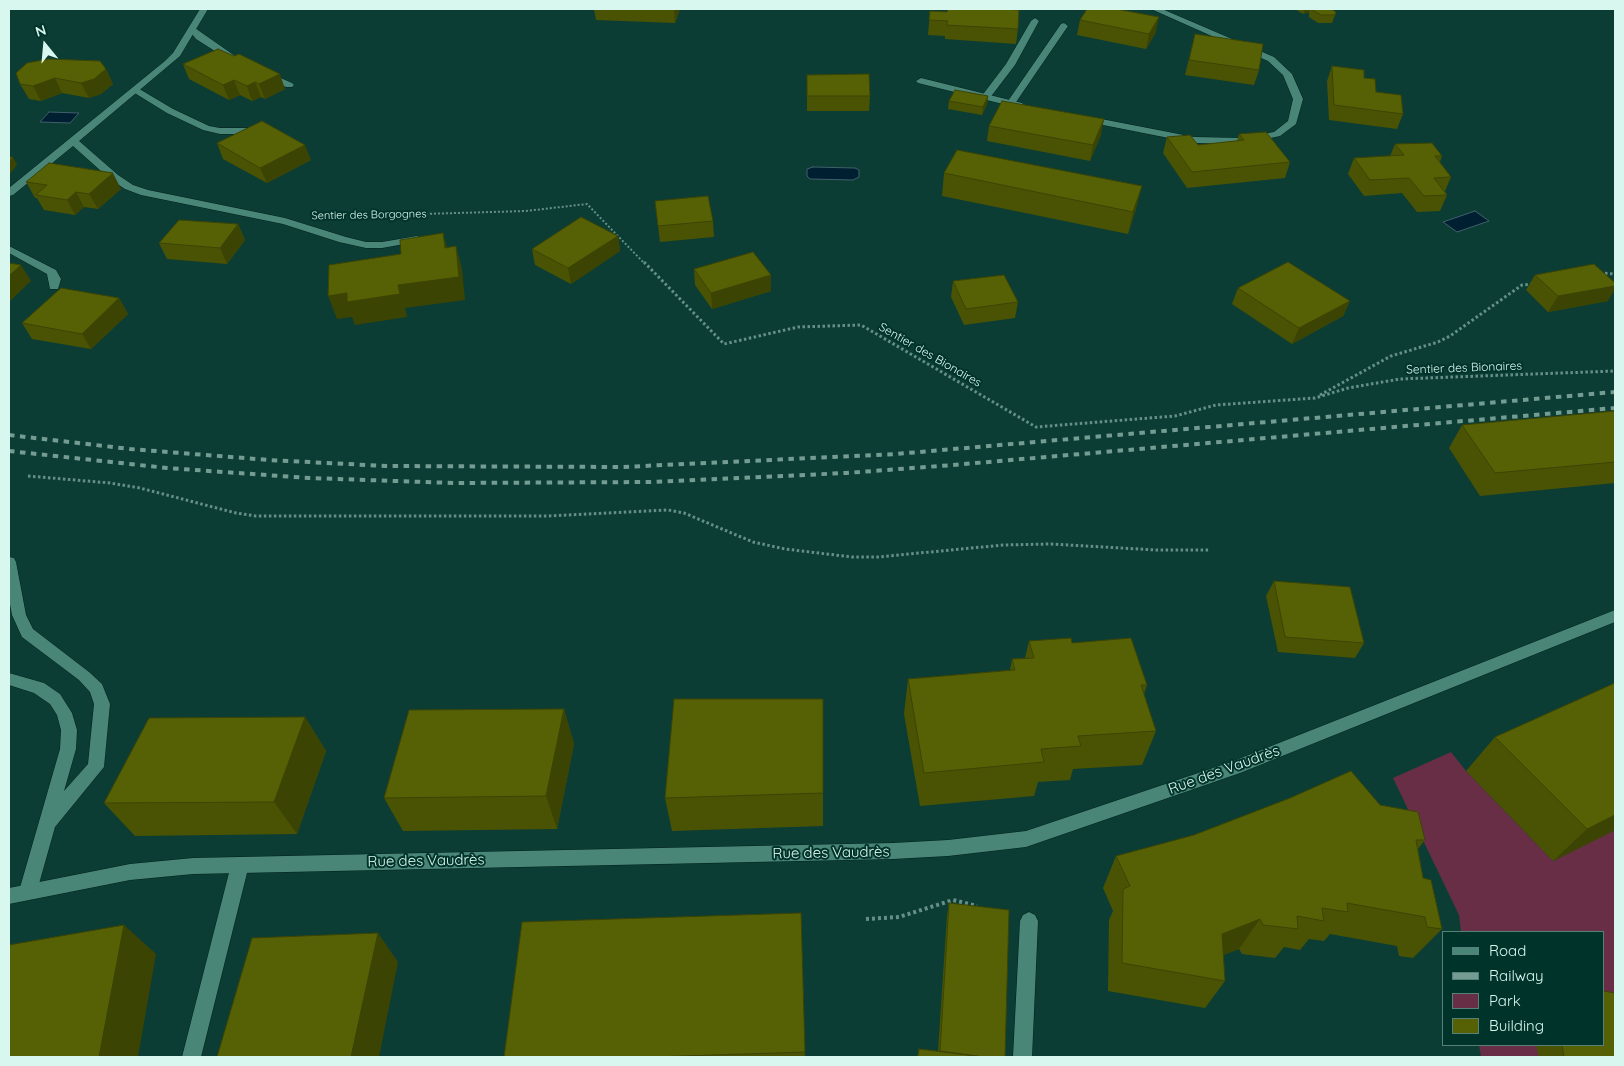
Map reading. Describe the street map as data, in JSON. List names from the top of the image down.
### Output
{
  "streets": {
    "street": ["Sentier des Borgognes", "Rue des Vaudrès"],
    "path": ["Sentier des Bionaires"]
  },
  "crossings": [
    ["Sentier des Borgognes", "Sentier des Bionaires"]
  ],
  "legend": [
    "Road",
    "Railway",
    "Park",
    "Building"
  ],
  "north": "top"
}
